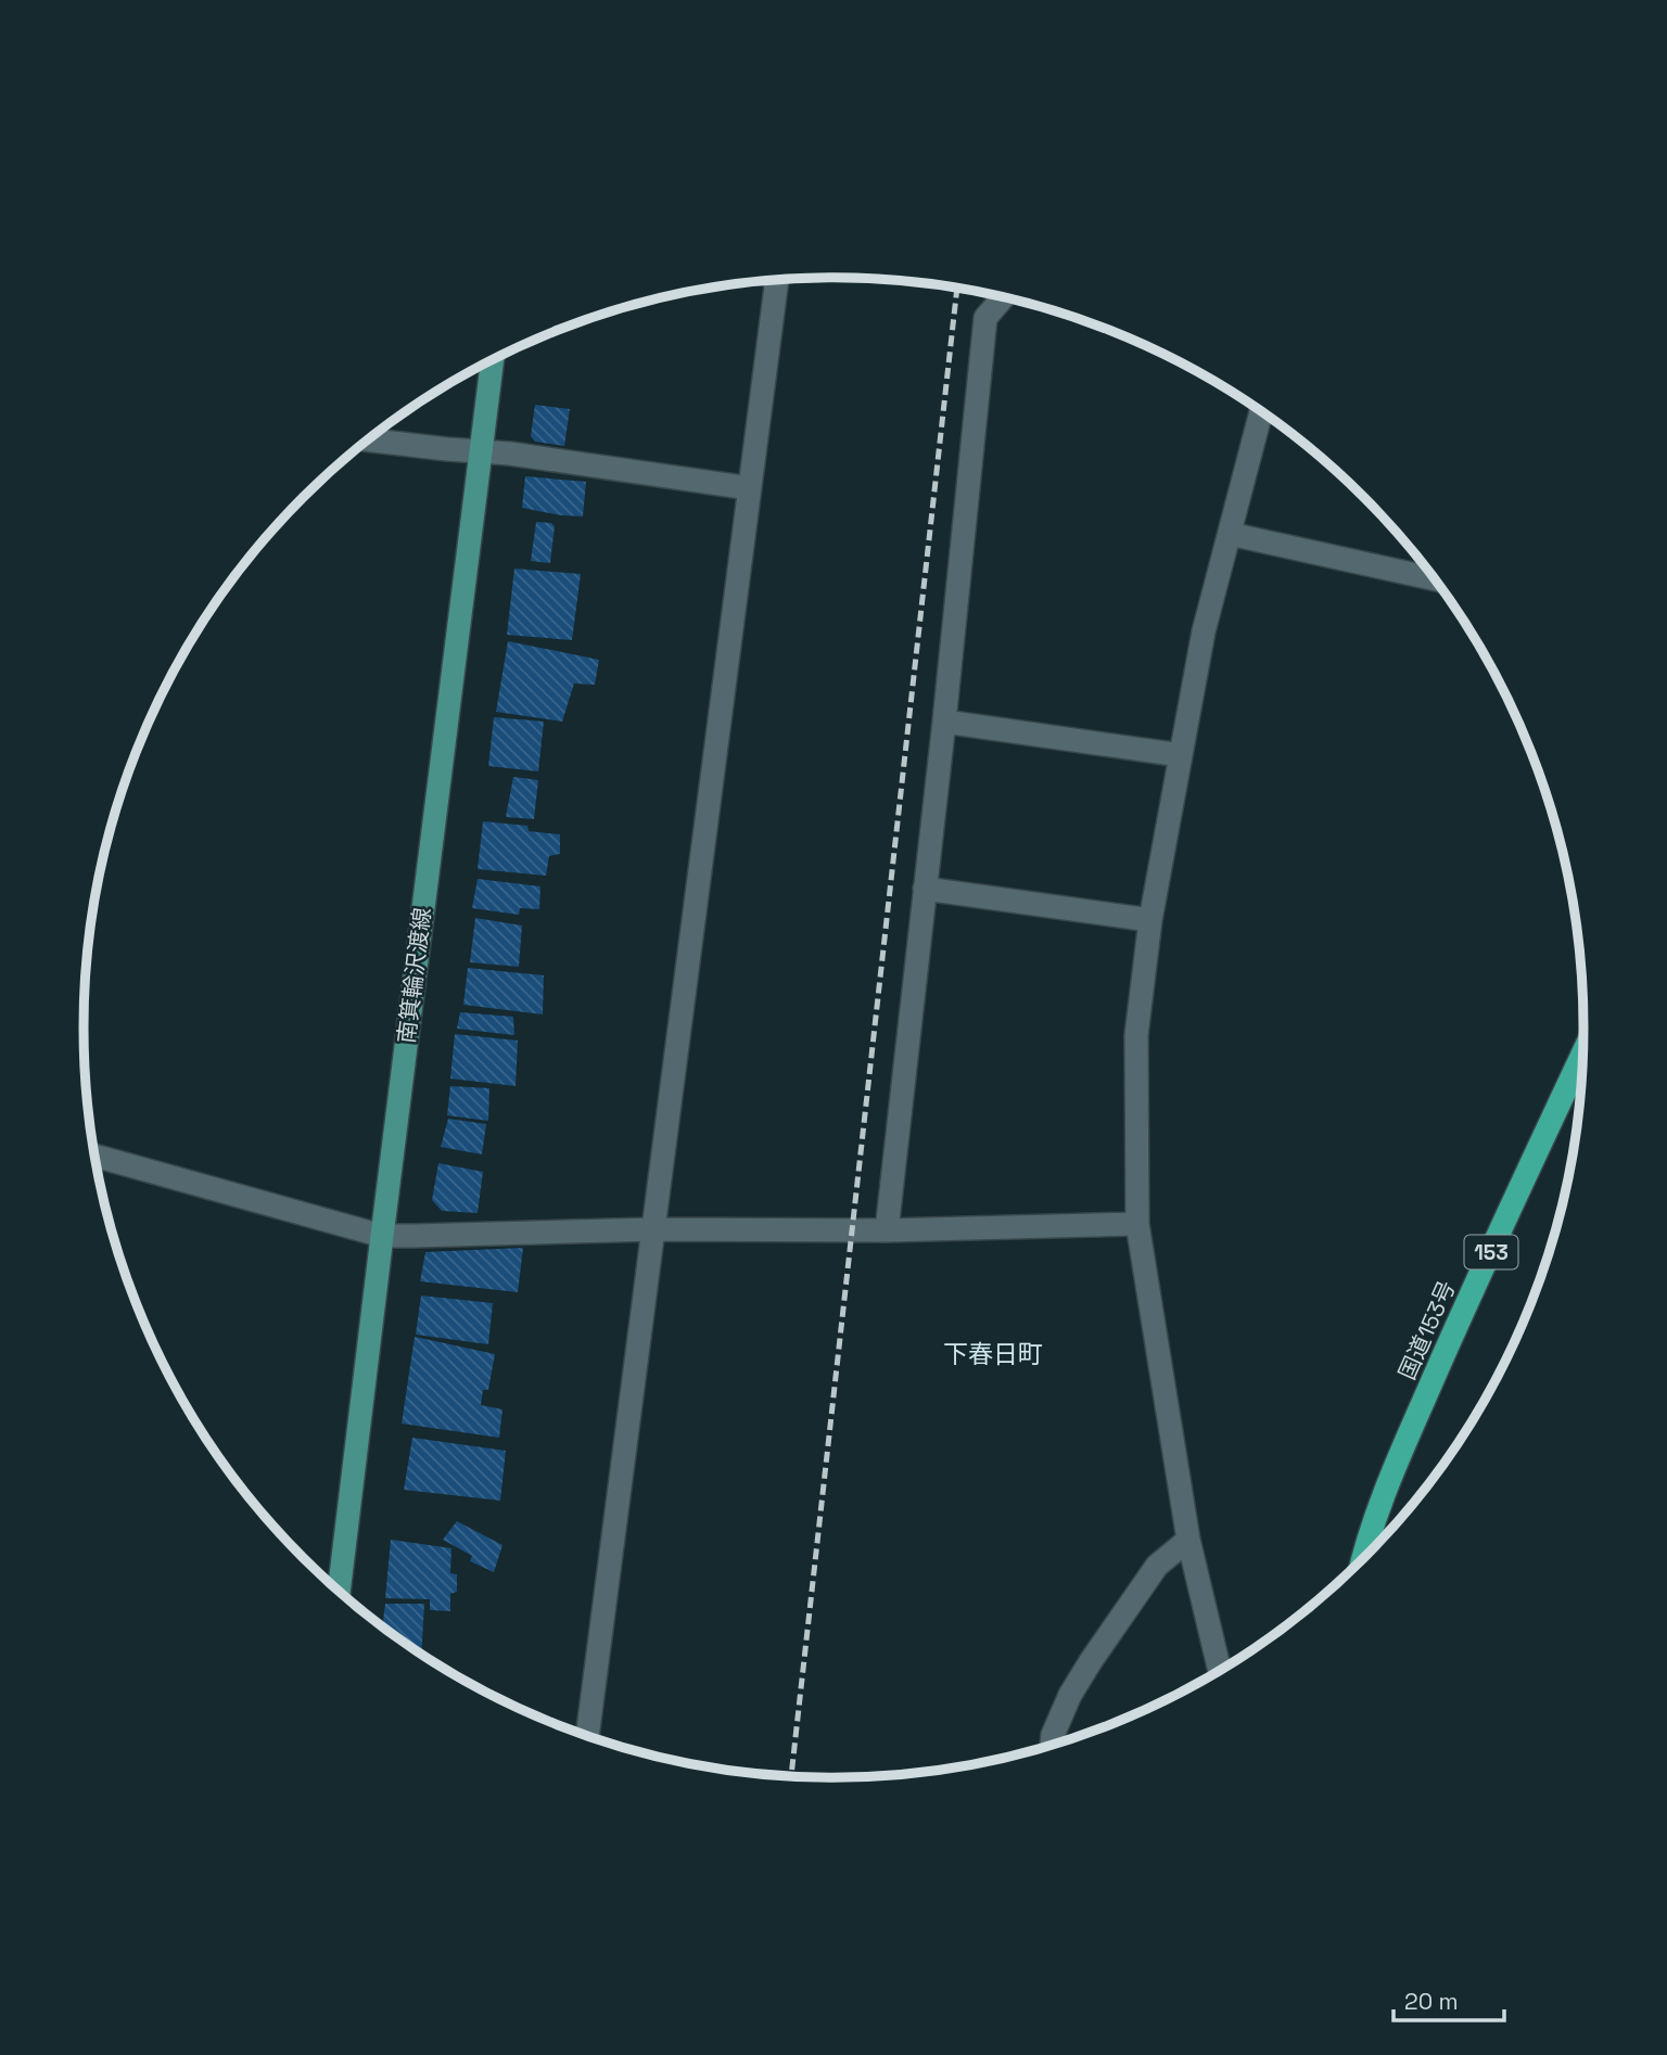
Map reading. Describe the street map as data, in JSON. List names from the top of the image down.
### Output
{
  "streets": {
    "highway": ["153", "国道153号"],
    "main road": ["南箕輪沢渡線"]
  },
  "districts": ["下春日町"],
  "scale_bar": "20 m"
}
